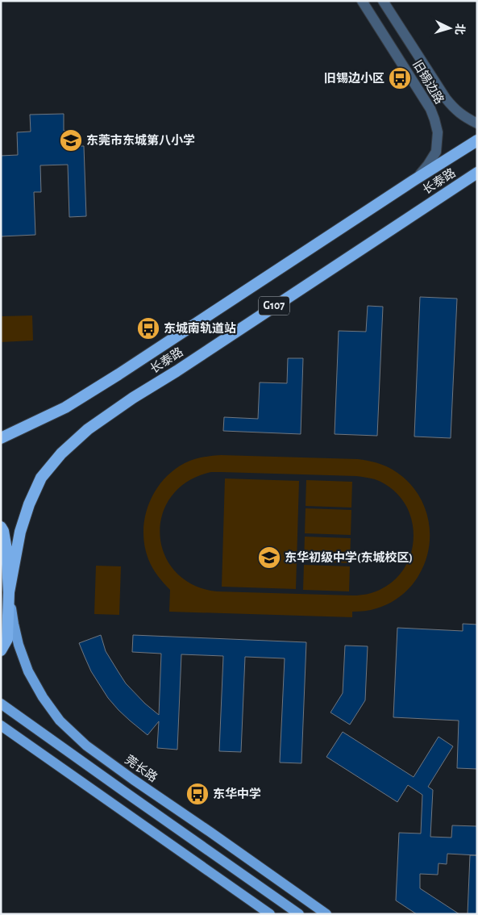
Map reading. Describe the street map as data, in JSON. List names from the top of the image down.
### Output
{
  "streets": {
    "highway": ["长泰路", "G107"],
    "main road": ["莞长路"],
    "street": ["旧锡边路"]
  },
  "crossings": [
    ["旧锡边路", "长泰路"],
    ["长泰路", "G107"],
    ["长泰路", "莞长路"],
    ["G107", "莞长路"]
  ],
  "places": {
    "bus stop": ["旧锡边小区", "东城南轨道站", "东华中学"],
    "school or university": ["东莞市东城第八小学", "东华初级中学(东城校区)"]
  },
  "north": "right"
}
